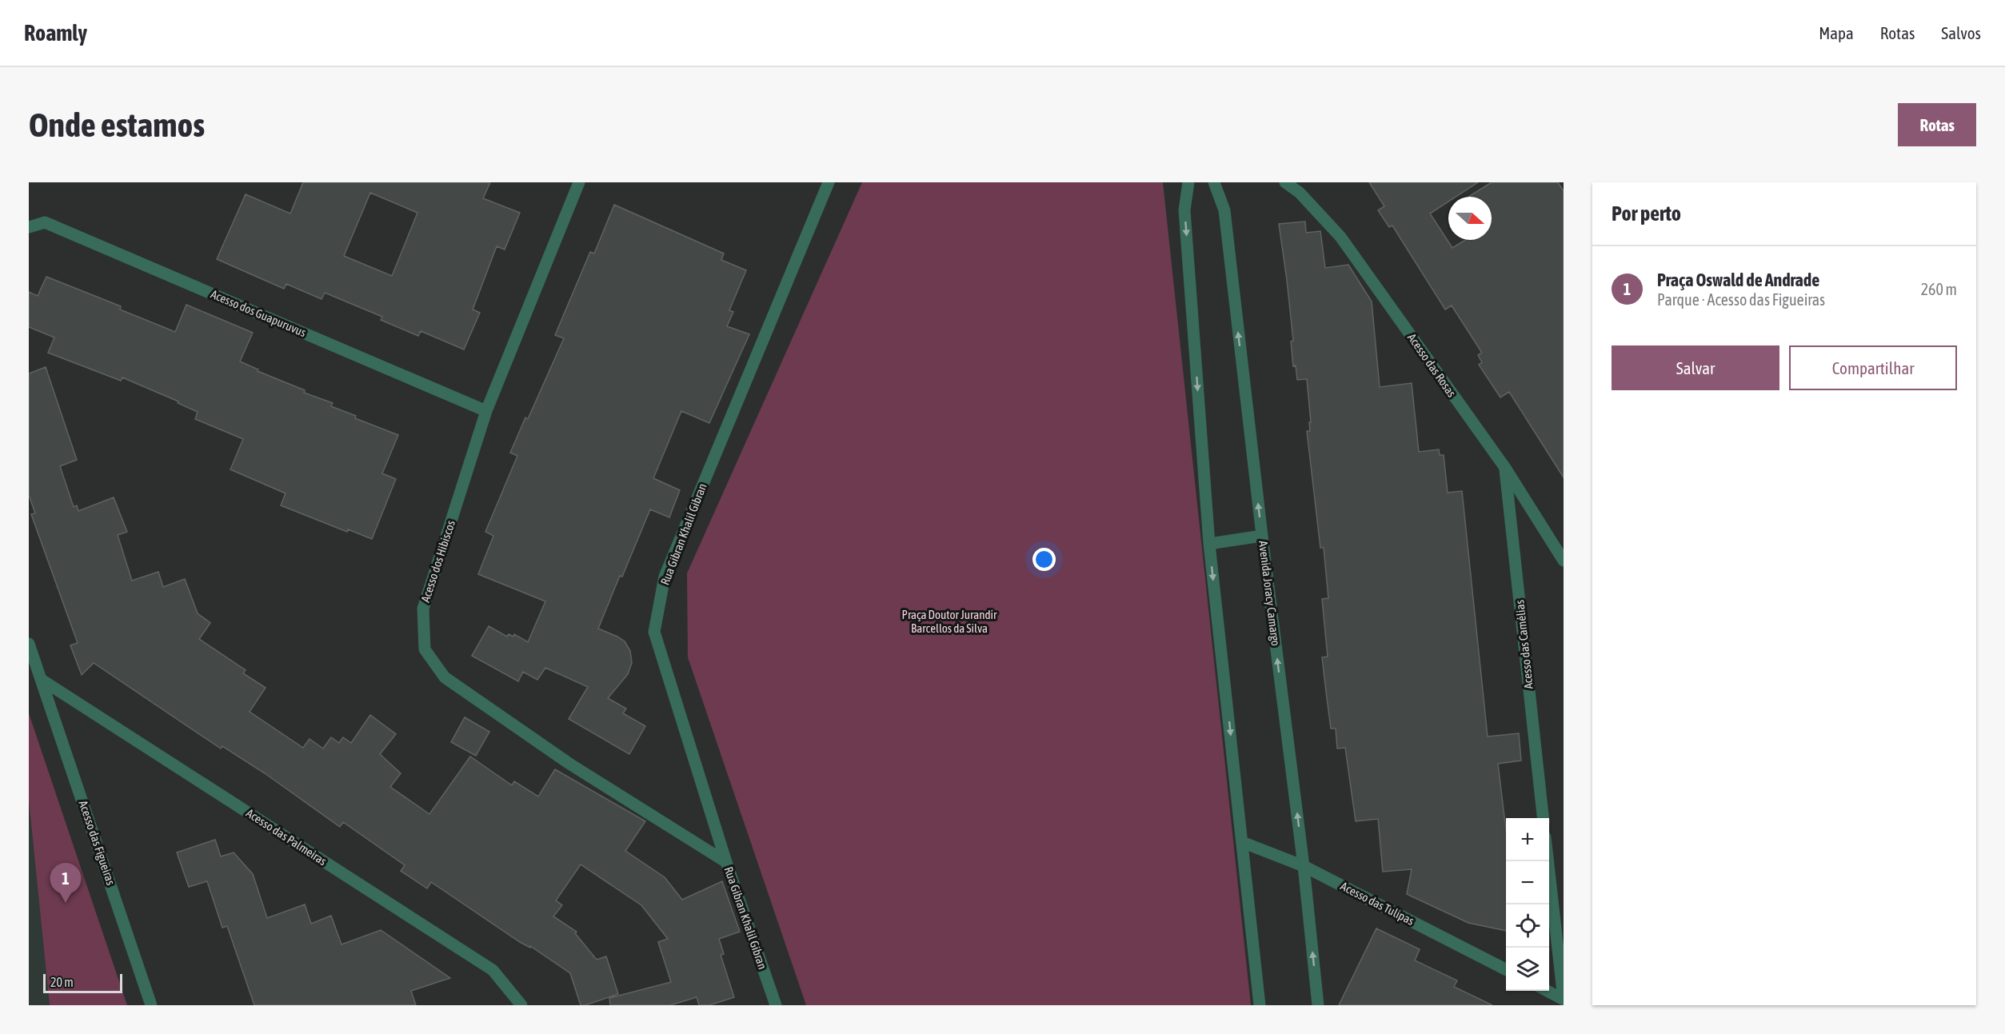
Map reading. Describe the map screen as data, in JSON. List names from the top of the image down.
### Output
{
  "streets": {
    "street": [
      "Acesso dos Guapuruvus",
      "Acesso das Rosas",
      "Rua Gibran Khalil Gibran",
      "Acesso dos Hibiscos",
      "Avenida Joracy Camargo",
      "Acesso das Camélias",
      "Acesso das Palmeiras",
      "Acesso das Figueiras",
      "Acesso das Tulipas"
    ]
  },
  "crossings": [
    ["Acesso dos Guapuruvus", "Acesso dos Hibiscos"],
    ["Acesso das Rosas", "Acesso das Camélias"],
    ["Rua Gibran Khalil Gibran", "Acesso dos Hibiscos"],
    ["Avenida Joracy Camargo", "Acesso das Tulipas"],
    ["Acesso das Palmeiras", "Acesso das Figueiras"]
  ],
  "parks": ["Praça Doutor Jurandir Barcellos da Silva"],
  "scale_bar": "20 m",
  "north": "right",
  "page": {
    "header": "Roamly",
    "nav": ["Mapa", "Rotas", "Salvos"],
    "buttons": [
      "Rotas",
      ["Salvar", "Compartilhar"]
    ],
    "title": "Onde estamos",
    "heading": "Por perto",
    "list": [
      {
        "mark": "1",
        "name": "Praça Oswald de Andrade",
        "note": "Parque · Acesso das Figueiras",
        "value": "260 m"
      }
    ],
    "map_buttons": ["+", "−"],
    "pins": "1",
    "scale": "20 m"
  }
}
